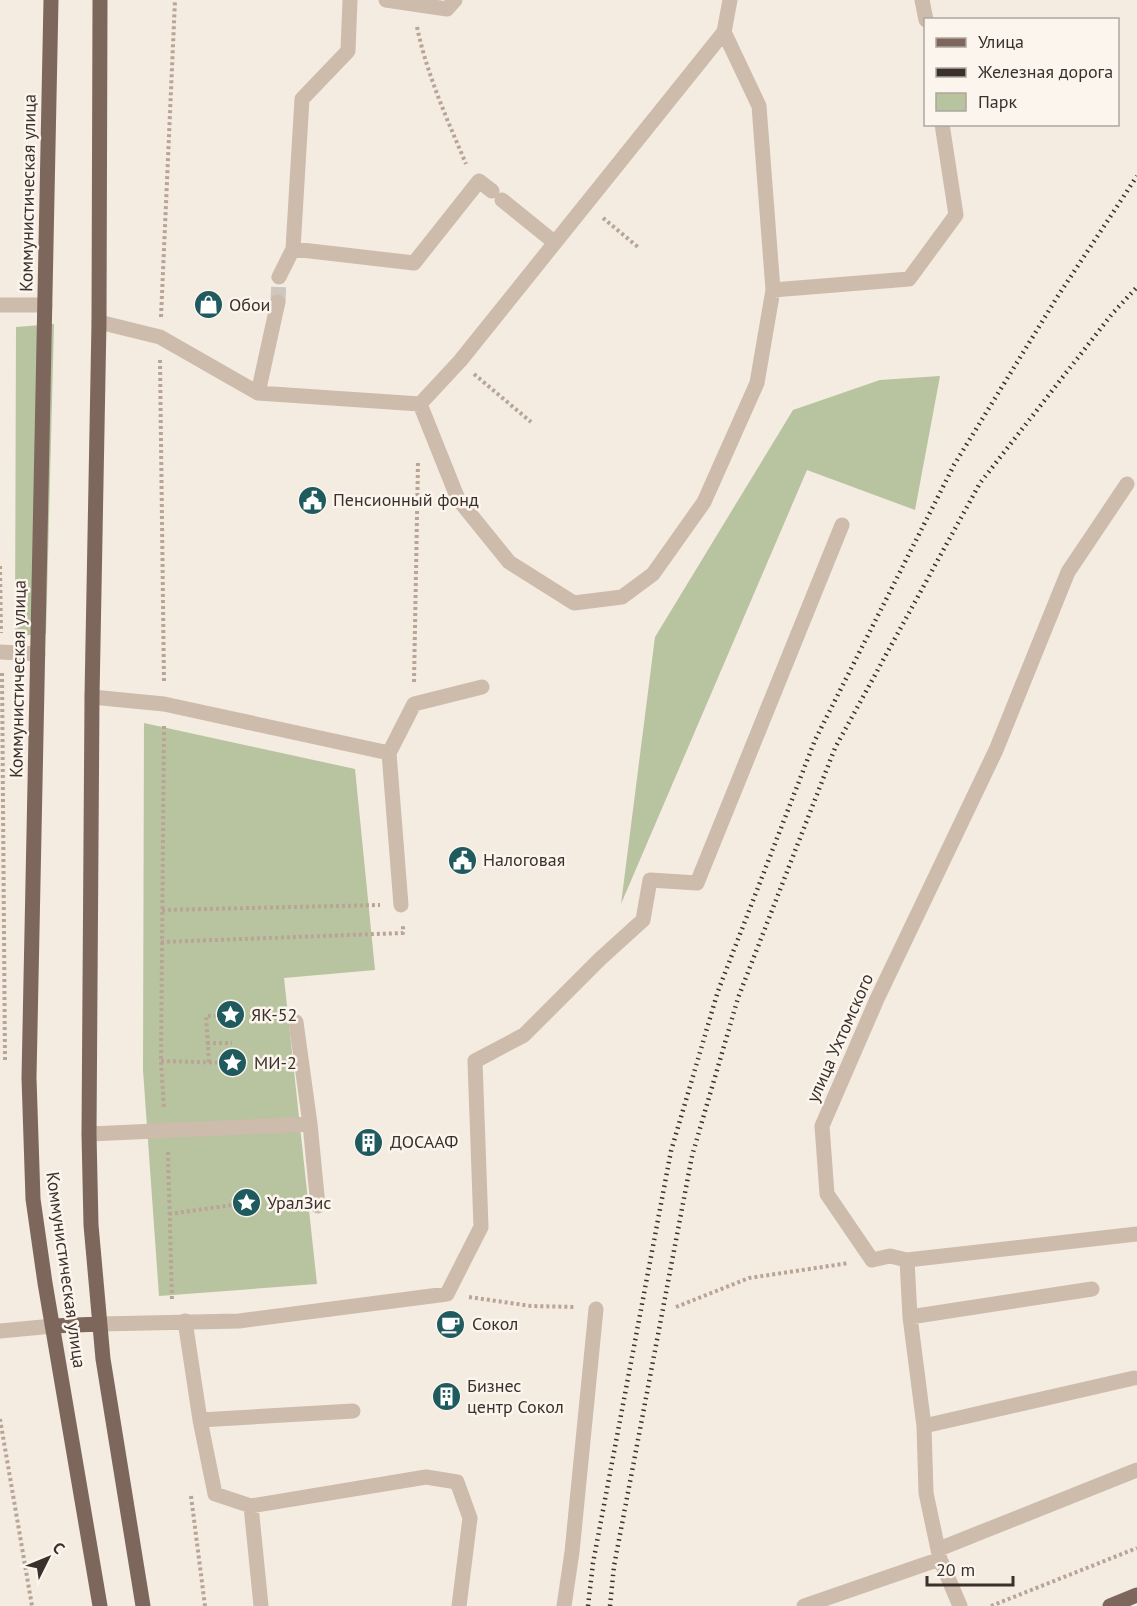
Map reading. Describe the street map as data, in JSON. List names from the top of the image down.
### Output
{
  "streets": {
    "main road": ["Коммунистическая улица"],
    "street": ["улица Ухтомского"]
  },
  "places": {
    "shop": ["Обои"],
    "public building": ["Пенсионный фонд", "Налоговая"],
    "place": ["ЯК-52", "МИ-2", "УралЗис"],
    "building": ["ДОСААФ", "Бизнес центр Сокол"],
    "cafe": ["Сокол"]
  },
  "legend": ["Улица", "Железная дорога", "Парк"],
  "scale_bar": "20 m",
  "north": "top right"
}
